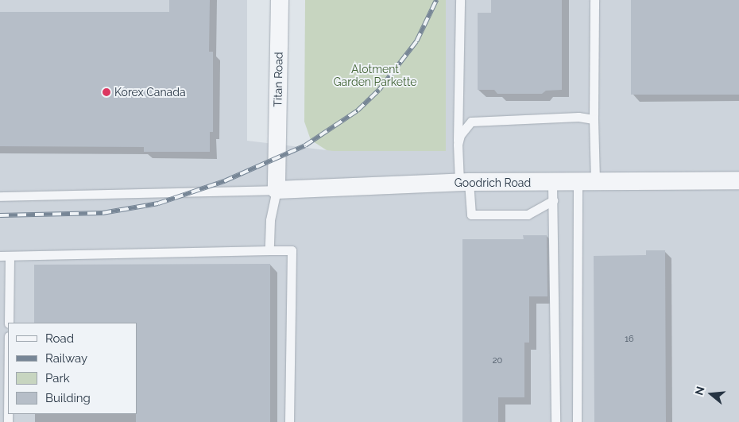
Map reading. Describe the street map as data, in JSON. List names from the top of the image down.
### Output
{
  "streets": {
    "street": ["Titan Road", "Goodrich Road"]
  },
  "crossings": [
    ["Titan Road", "Goodrich Road"]
  ],
  "parks": ["Alotment Garden Parkette"],
  "places": ["Korex Canada"],
  "house_numbers": ["16", "20"],
  "legend": [
    "Road",
    "Railway",
    "Park",
    "Building"
  ],
  "north": "left"
}
